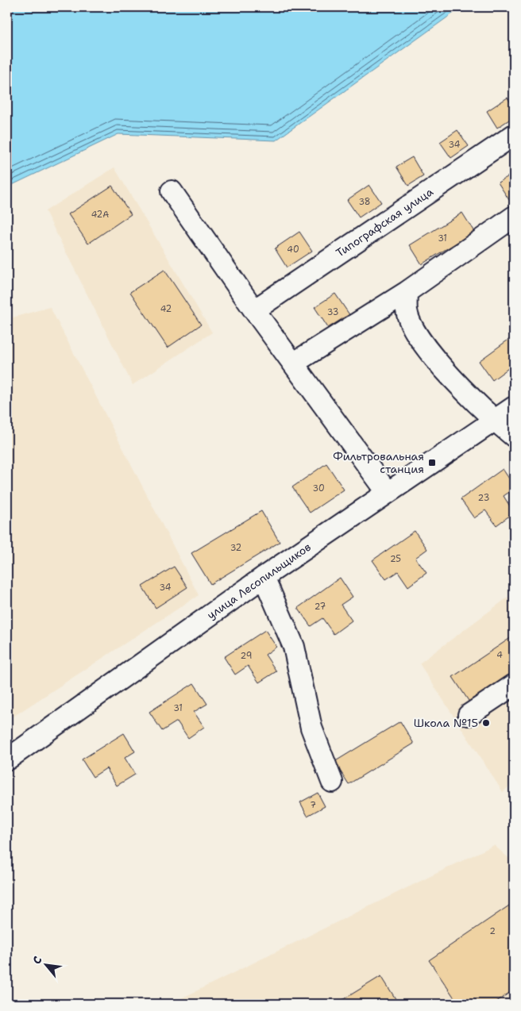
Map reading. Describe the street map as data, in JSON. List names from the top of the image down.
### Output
{
  "streets": {
    "street": ["Типографская улица", "улица Лесопильщиков"]
  },
  "places": {
    "transit": ["Фильтровальная станция"],
    "other": ["Школа №15"]
  },
  "house_numbers": [
    "34",
    "38",
    "42А",
    "31",
    "40",
    "42",
    "33",
    "30",
    "23",
    "32",
    "25",
    "34",
    "27",
    "4",
    "29",
    "31",
    "7",
    "2"
  ],
  "north": "top left"
}
